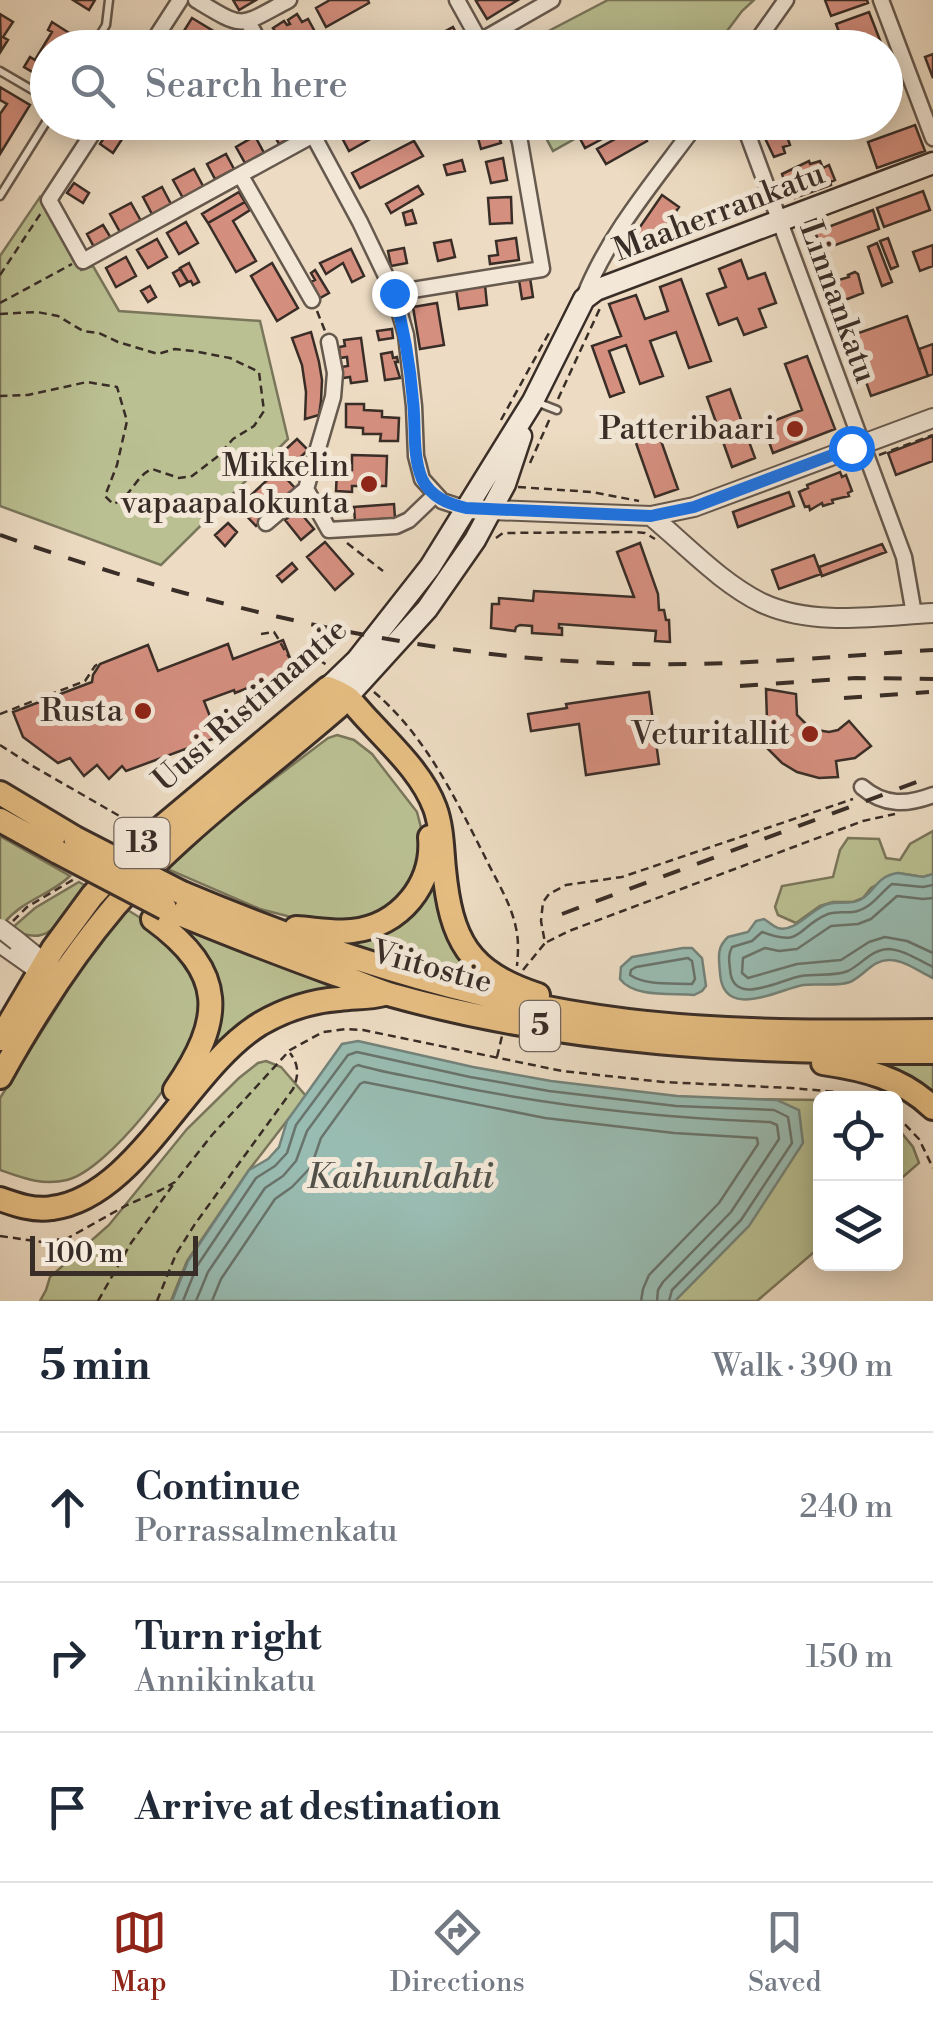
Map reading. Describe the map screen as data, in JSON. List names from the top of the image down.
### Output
{
  "streets": {
    "highway": [
      "Uusi Ristiinantie",
      "13",
      "Viitostie",
      "5"
    ],
    "main road": ["Maaherrankatu"],
    "street": ["Linnankatu"]
  },
  "crossings": [
    ["Maaherrankatu", "Linnankatu"],
    ["Viitostie", "5"]
  ],
  "water": ["Kaihunlahti"],
  "places": [
    "Patteribaari",
    "Mikkelin vapaapalokunta",
    "Rusta",
    "Veturitallit"
  ],
  "scale_bar": "100 m",
  "page": {
    "search": "Search here",
    "scale": "100 m",
    "heading": ["5 min", "Walk · 390 m"],
    "list": [
      ["Continue", "Porrassalmenkatu", "240 m"],
      ["Turn right", "Annikinkatu", "150 m"],
      "Arrive at destination"
    ],
    "nav": ["Map", "Directions", "Saved"]
  }
}
